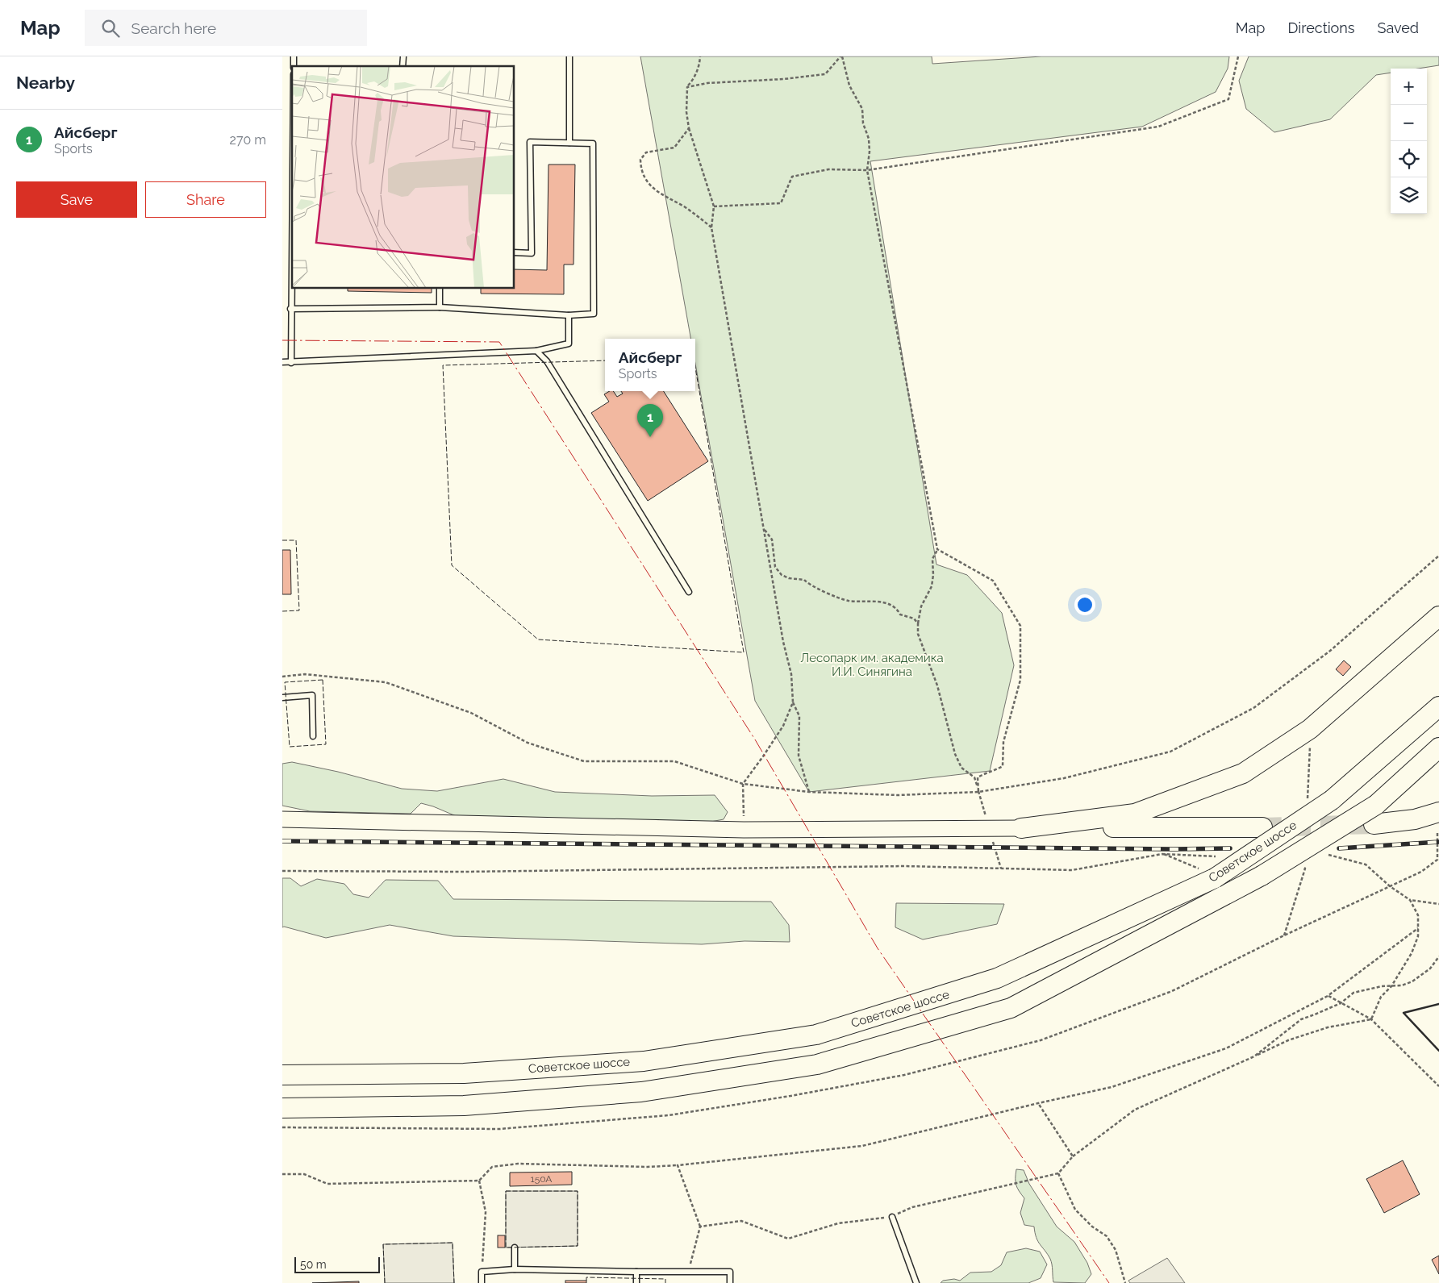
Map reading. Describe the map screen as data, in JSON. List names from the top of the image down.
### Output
{
  "streets": {
    "highway": ["Советское шоссе"]
  },
  "parks": ["Лесопарк им. академика И.И. Синягина"],
  "house_numbers": ["150А"],
  "scale_bar": "50 m",
  "page": {
    "header": "Map",
    "search": "Search here",
    "nav": ["Map", "Directions", "Saved"],
    "heading": "Nearby",
    "map_buttons": ["+", "−"],
    "list": [
      {
        "mark": "1",
        "name": "Айсберг",
        "note": "Sports",
        "value": "270 m"
      }
    ],
    "buttons": ["Save", "Share"],
    "popup": ["Айсберг", "Sports"],
    "pins": "1",
    "scale": "50 m"
  }
}
